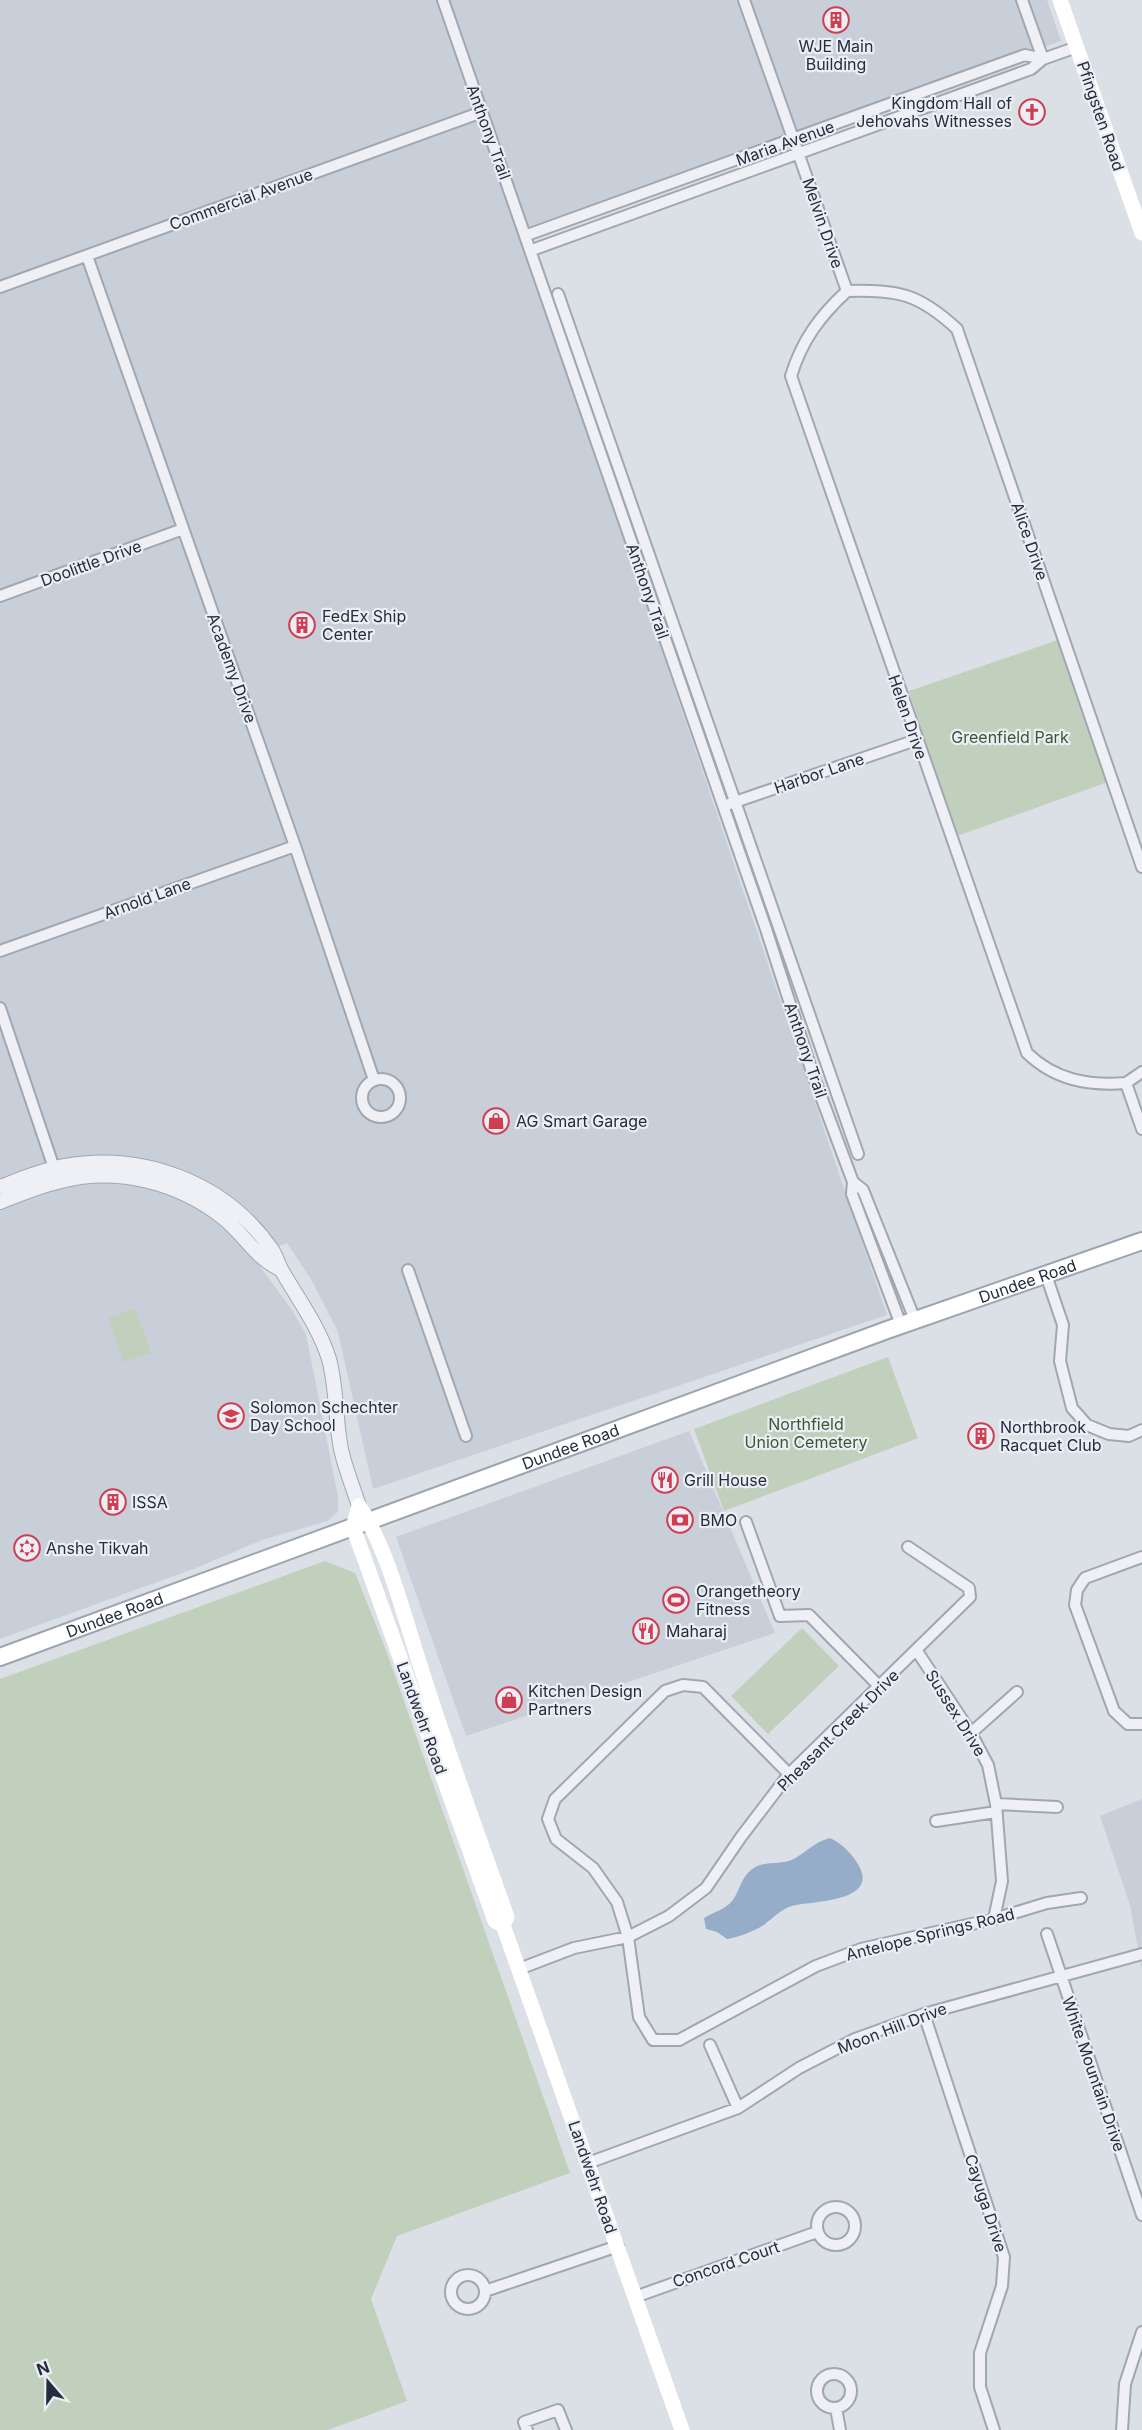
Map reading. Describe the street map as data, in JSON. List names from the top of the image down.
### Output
{
  "streets": {
    "main road": ["Pfingsten Road", "Dundee Road", "Landwehr Road"],
    "street": [
      "Anthony Trail",
      "Maria Avenue",
      "Commercial Avenue",
      "Melvin Drive",
      "Alice Drive",
      "Doolittle Drive",
      "Academy Drive",
      "Helen Drive",
      "Harbor Lane",
      "Arnold Lane",
      "Sussex Drive",
      "Pheasant Creek Drive",
      "Antelope Springs Road",
      "Moon Hill Drive",
      "White Mountain Drive",
      "Cayuga Drive",
      "Concord Court"
    ]
  },
  "crossings": [
    ["Pfingsten Road", "Maria Avenue"],
    ["Anthony Trail", "Maria Avenue"],
    ["Anthony Trail", "Commercial Avenue"],
    ["Anthony Trail", "Harbor Lane"],
    ["Anthony Trail", "Dundee Road"],
    ["Maria Avenue", "Melvin Drive"],
    ["Commercial Avenue", "Academy Drive"],
    ["Melvin Drive", "Alice Drive"],
    ["Melvin Drive", "Helen Drive"],
    ["Alice Drive", "Helen Drive"],
    ["Doolittle Drive", "Academy Drive"],
    ["Academy Drive", "Arnold Lane"],
    ["Helen Drive", "Harbor Lane"],
    ["Dundee Road", "Landwehr Road"],
    ["Sussex Drive", "Pheasant Creek Drive"],
    ["Sussex Drive", "Antelope Springs Road"],
    ["Landwehr Road", "Pheasant Creek Drive"],
    ["Landwehr Road", "Moon Hill Drive"],
    ["Landwehr Road", "Concord Court"],
    ["Pheasant Creek Drive", "Antelope Springs Road"],
    ["Moon Hill Drive", "White Mountain Drive"],
    ["Moon Hill Drive", "Cayuga Drive"]
  ],
  "parks": ["Greenfield Park", "Northfield Union Cemetery"],
  "places": {
    "building": [
      "WJE Main Building",
      "FedEx Ship Center",
      "Northbrook Racquet Club",
      "ISSA"
    ],
    "church": ["Kingdom Hall of Jehovahs Witnesses"],
    "shop": ["AG Smart Garage", "Kitchen Design Partners"],
    "school or university": ["Solomon Schechter Day School"],
    "restaurant": ["Grill House", "Maharaj"],
    "bank": ["BMO"],
    "synagogue": ["Anshe Tikvah"],
    "sports": ["Orangetheory Fitness"]
  },
  "north": "top"
}
